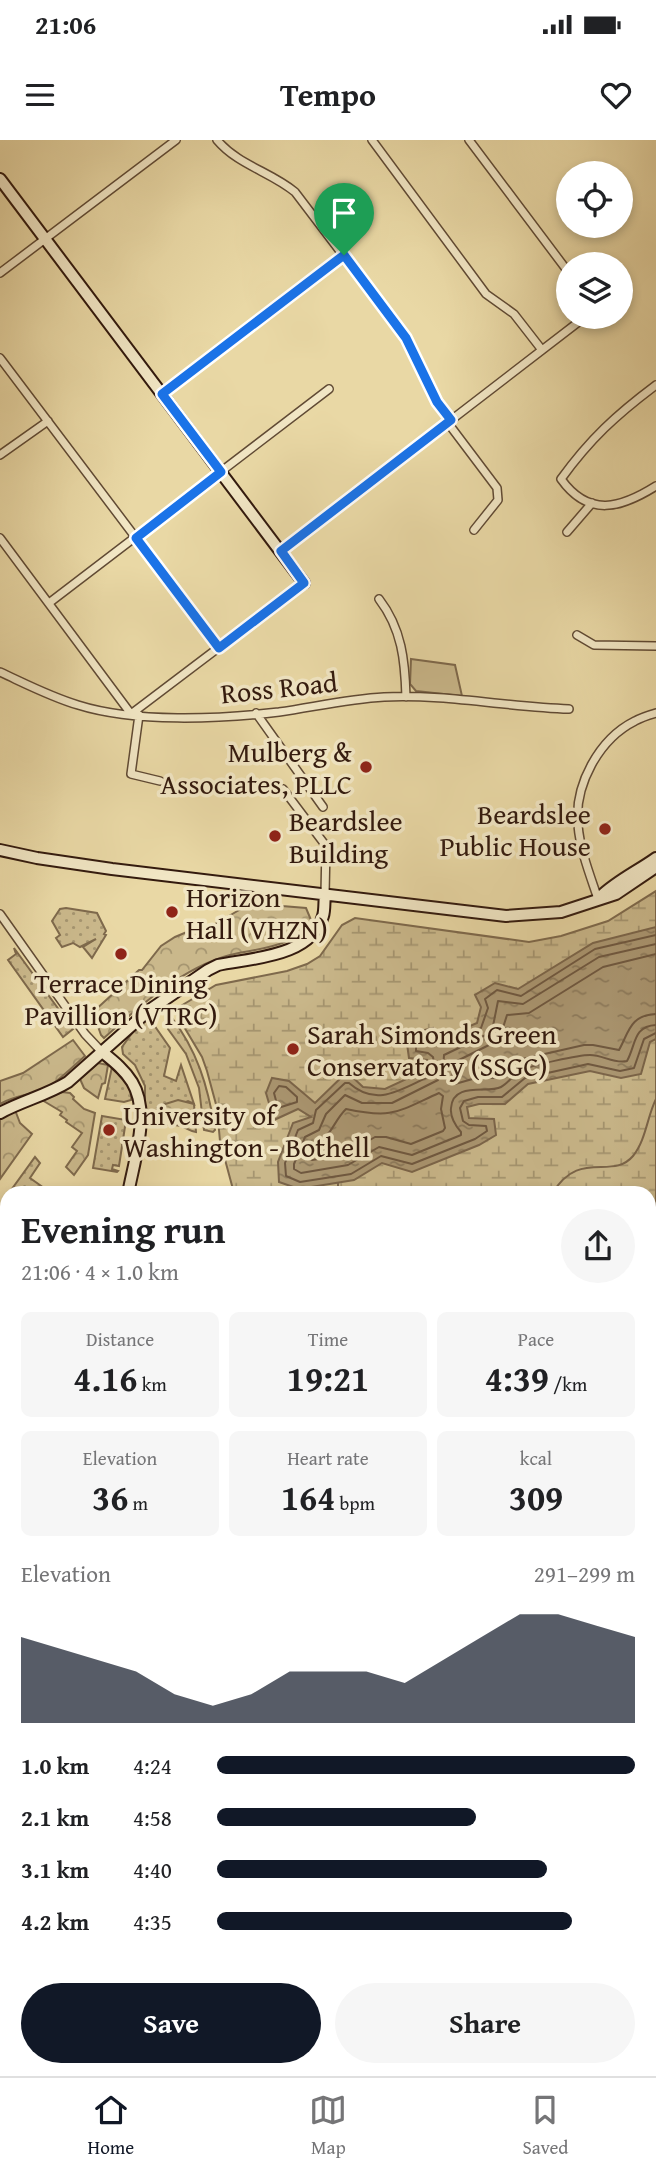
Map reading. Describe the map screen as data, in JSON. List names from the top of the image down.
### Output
{
  "streets": {
    "street": ["Ross Road"]
  },
  "places": [
    "Mulberg & Associates, PLLC",
    "Beardslee Public House",
    "Beardslee Building",
    "Horizon Hall (VHZN)",
    "Terrace Dining Pavillion (VTRC)",
    "Sarah Simonds Green Conservatory (SSGC)",
    "University of Washington - Bothell"
  ],
  "page": {
    "status": "21:06",
    "header": "Tempo",
    "heading": ["Evening run", "21:06 · 4 × 1.0 km"],
    "stats": [
      ["Distance", "4.16 km"],
      ["Time", "19:21"],
      ["Pace", "4:39 /km"],
      ["Elevation", "36 m"],
      ["Heart rate", "164 bpm"],
      ["kcal", "309"]
    ],
    "chart": ["Elevation", "291–299 m"],
    "list": [
      {
        "name": "1.0 km",
        "note": "4:24"
      },
      {
        "name": "2.1 km",
        "note": "4:58"
      },
      {
        "name": "3.1 km",
        "note": "4:40"
      },
      {
        "name": "4.2 km",
        "note": "4:35"
      }
    ],
    "buttons": ["Save", "Share"],
    "tabs": ["Home", "Map", "Saved"]
  }
}
